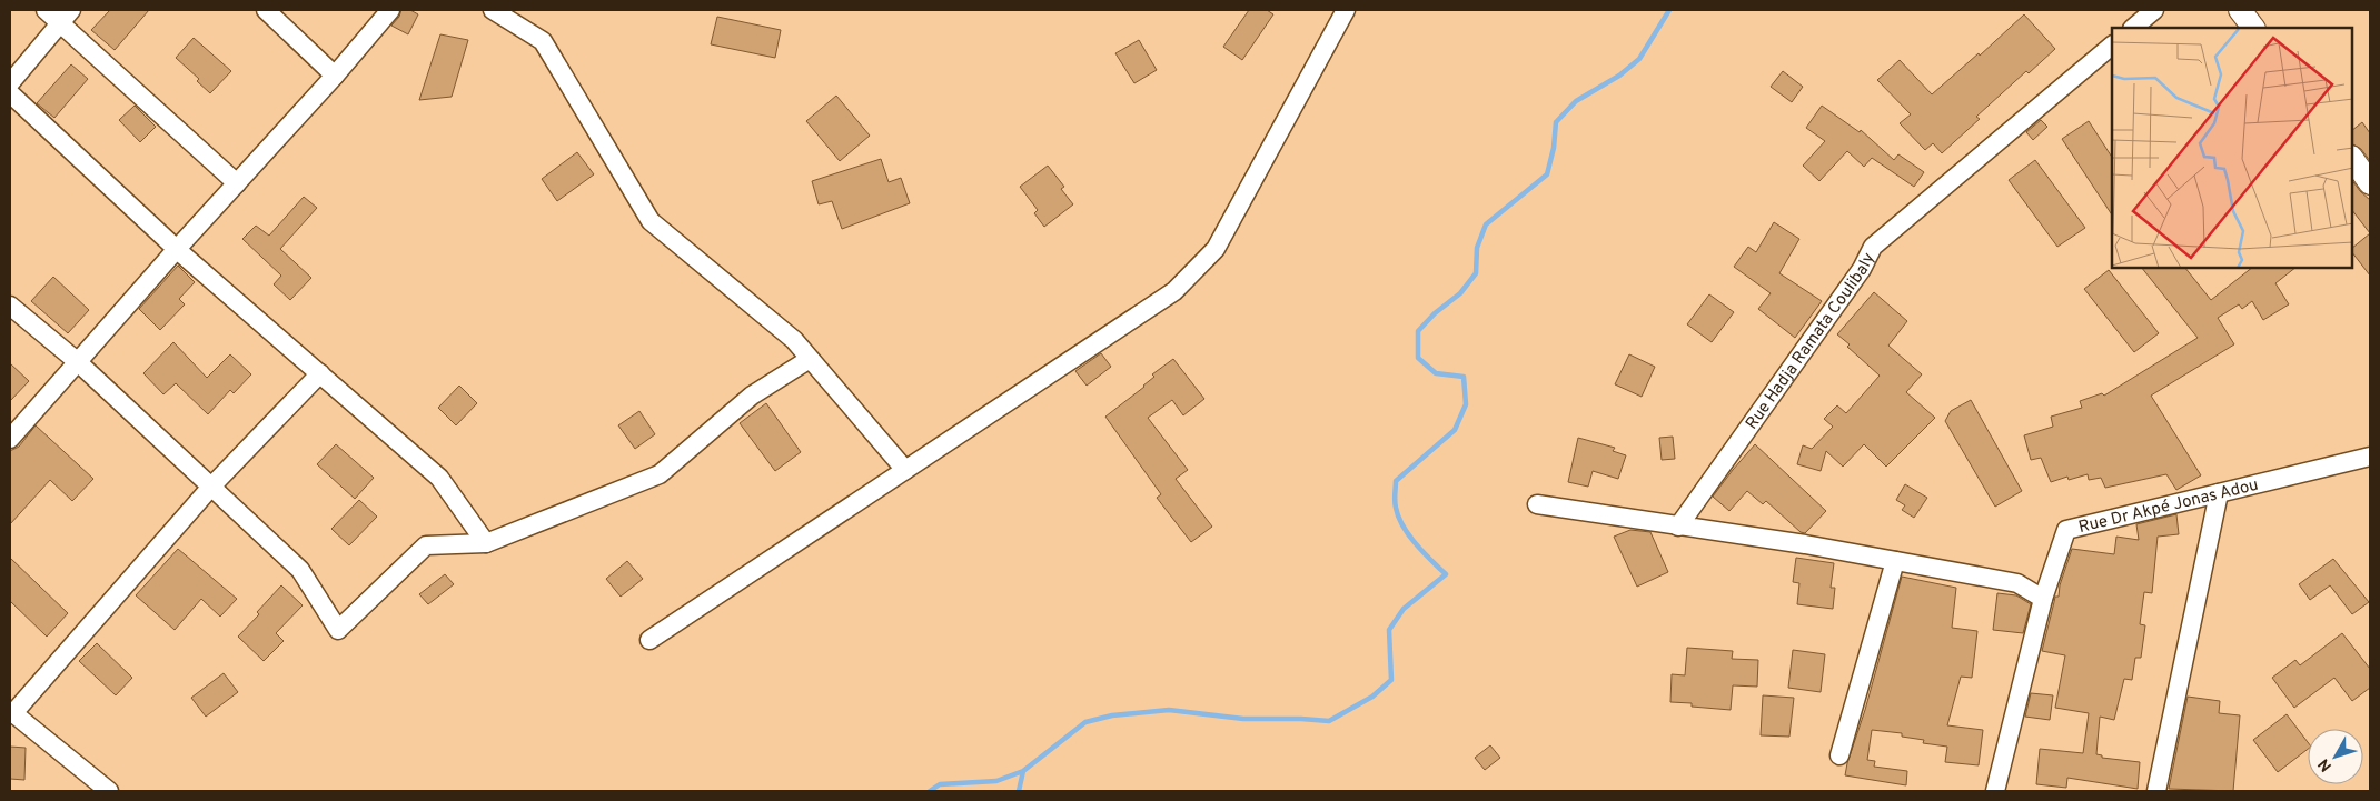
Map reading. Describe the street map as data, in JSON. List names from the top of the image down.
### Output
{
  "streets": {
    "street": ["Rue Hadja Ramata Coulibaly", "Rue Dr Akpé Jonas Adou"]
  },
  "north": "bottom left"
}
